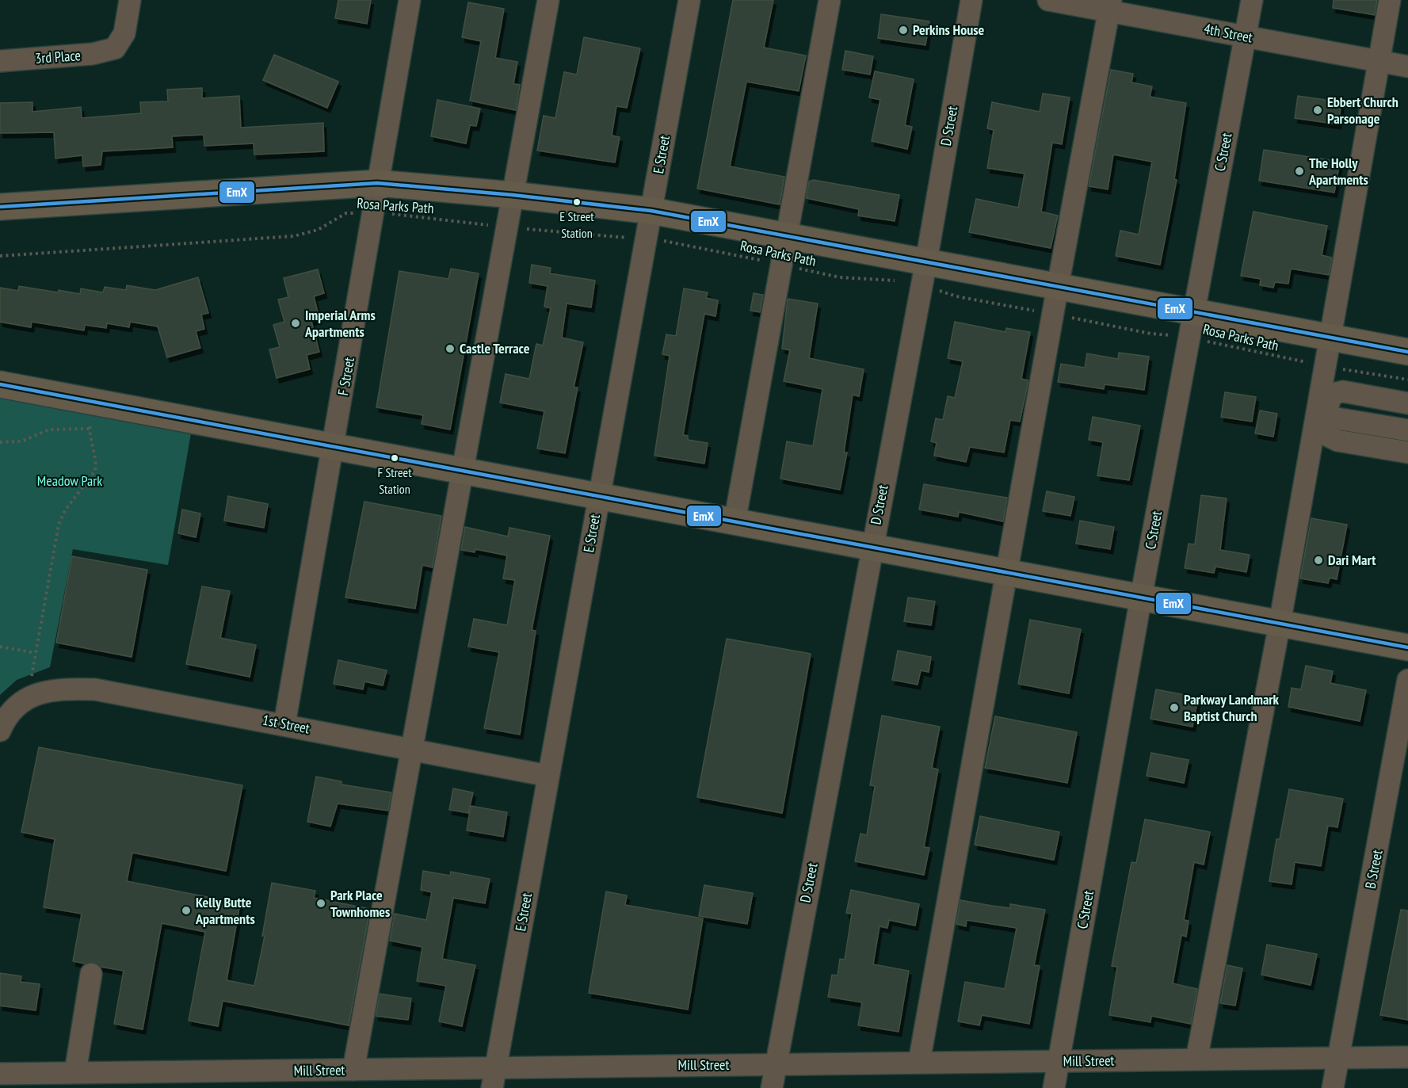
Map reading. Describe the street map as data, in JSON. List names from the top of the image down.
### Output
{
  "streets": {
    "street": [
      "4th Street",
      "3rd Place",
      "D Street",
      "C Street",
      "E Street",
      "F Street",
      "1st Street",
      "B Street",
      "Mill Street"
    ],
    "path": ["Rosa Parks Path"]
  },
  "crossings": [
    ["4th Street", "C Street"],
    ["D Street", "Rosa Parks Path"],
    ["D Street", "Mill Street"],
    ["C Street", "Rosa Parks Path"],
    ["C Street", "Mill Street"],
    ["E Street", "Rosa Parks Path"],
    ["E Street", "1st Street"],
    ["E Street", "Mill Street"],
    ["Rosa Parks Path", "F Street"],
    ["F Street", "1st Street"],
    ["B Street", "Mill Street"]
  ],
  "parks": ["Meadow Park"],
  "places": [
    "Perkins House",
    "Ebbert Church Parsonage",
    "The Holly Apartments",
    "E Street Station",
    "Imperial Arms Apartments",
    "Castle Terrace",
    "F Street Station",
    "Dari Mart",
    "Parkway Landmark Baptist Church",
    "Park Place Townhomes",
    "Kelly Butte Apartments"
  ],
  "lines": ["transit line EmX"]
}
